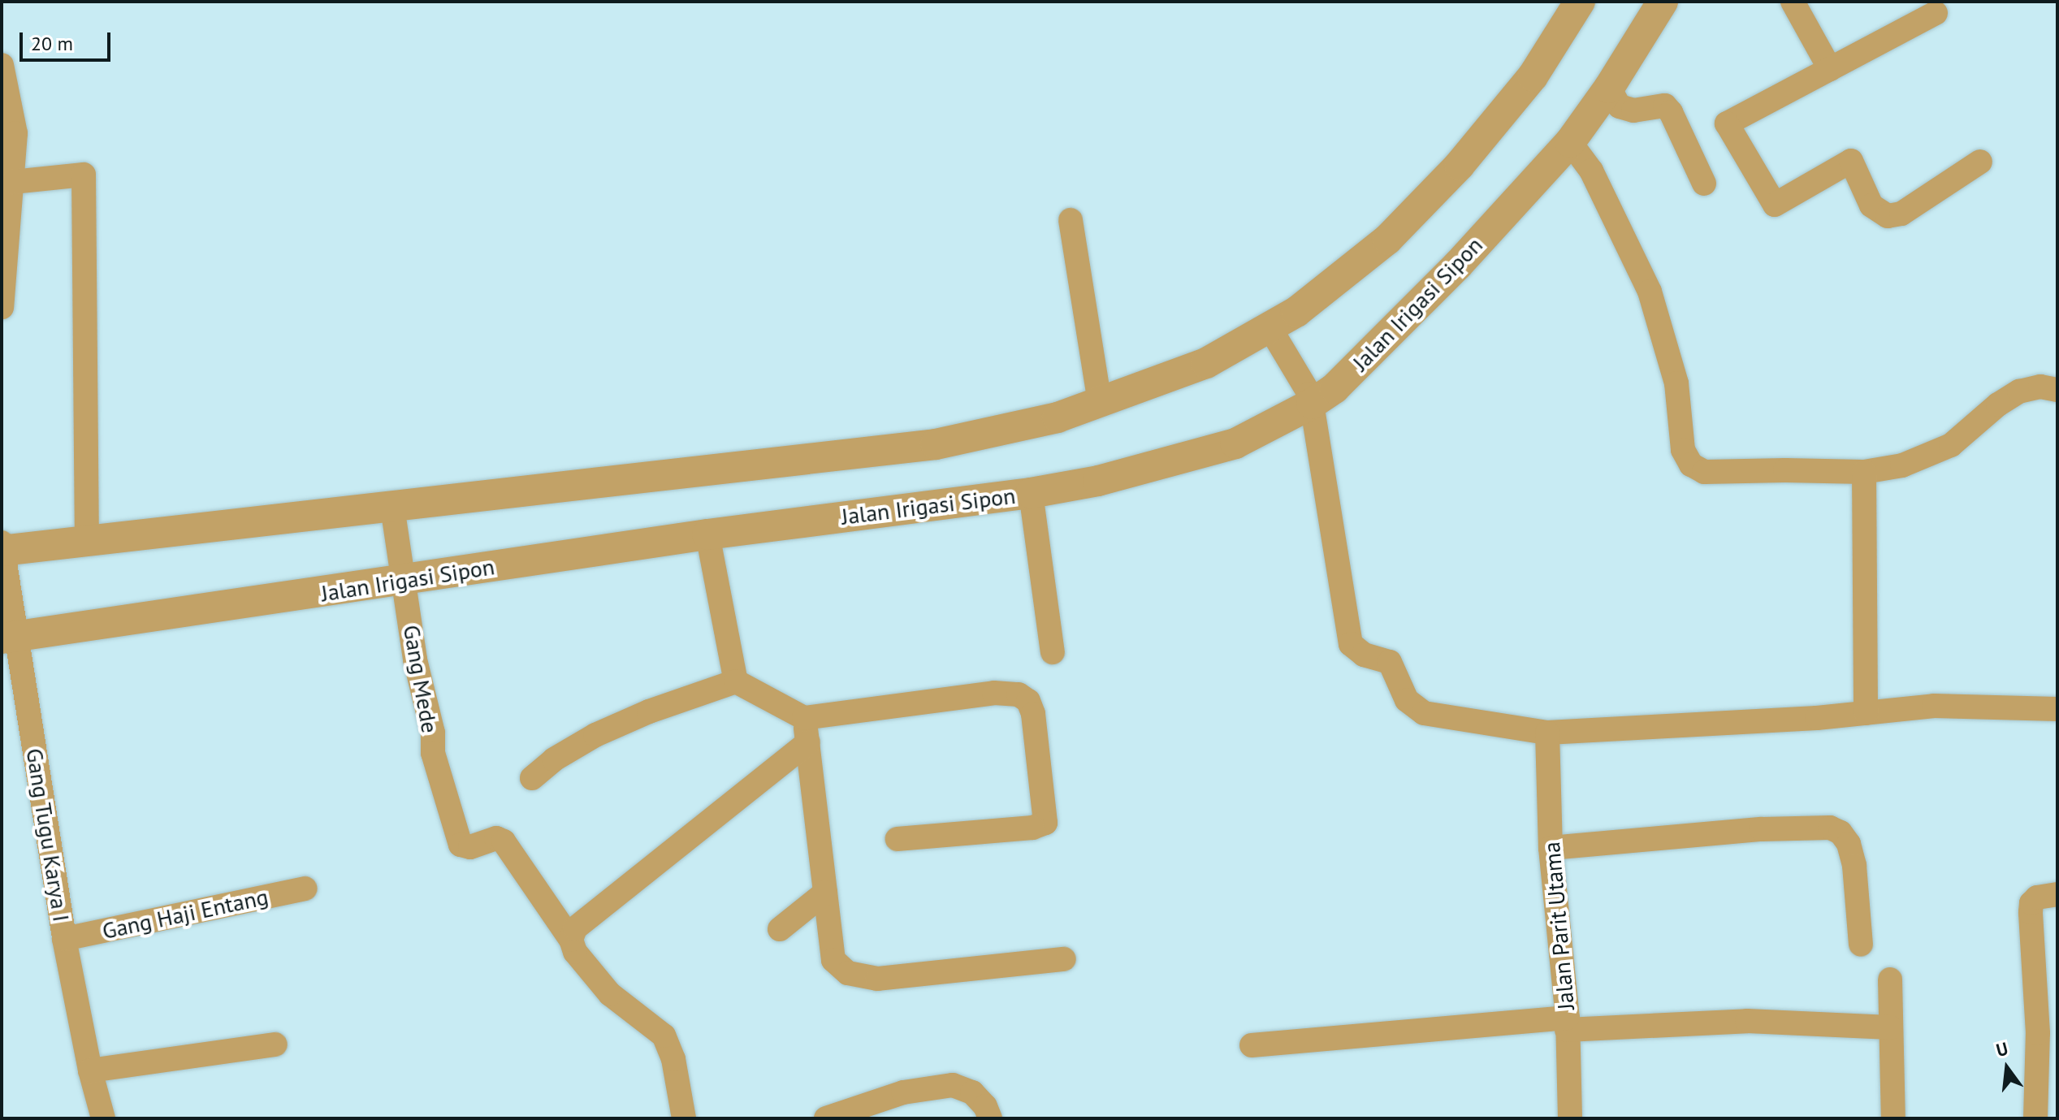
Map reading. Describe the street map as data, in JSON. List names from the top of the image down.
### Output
{
  "streets": {
    "street": [
      "Jalan Irigasi Sipon",
      "Gang Mede",
      "Gang Tugu Karya I",
      "Gang Haji Entang",
      "Jalan Parit Utama"
    ]
  },
  "crossings": [
    ["Jalan Irigasi Sipon", "Gang Mede"],
    ["Jalan Irigasi Sipon", "Gang Tugu Karya I"],
    ["Gang Tugu Karya I", "Gang Haji Entang"]
  ],
  "scale_bar": "20 m",
  "north": "top"
}
